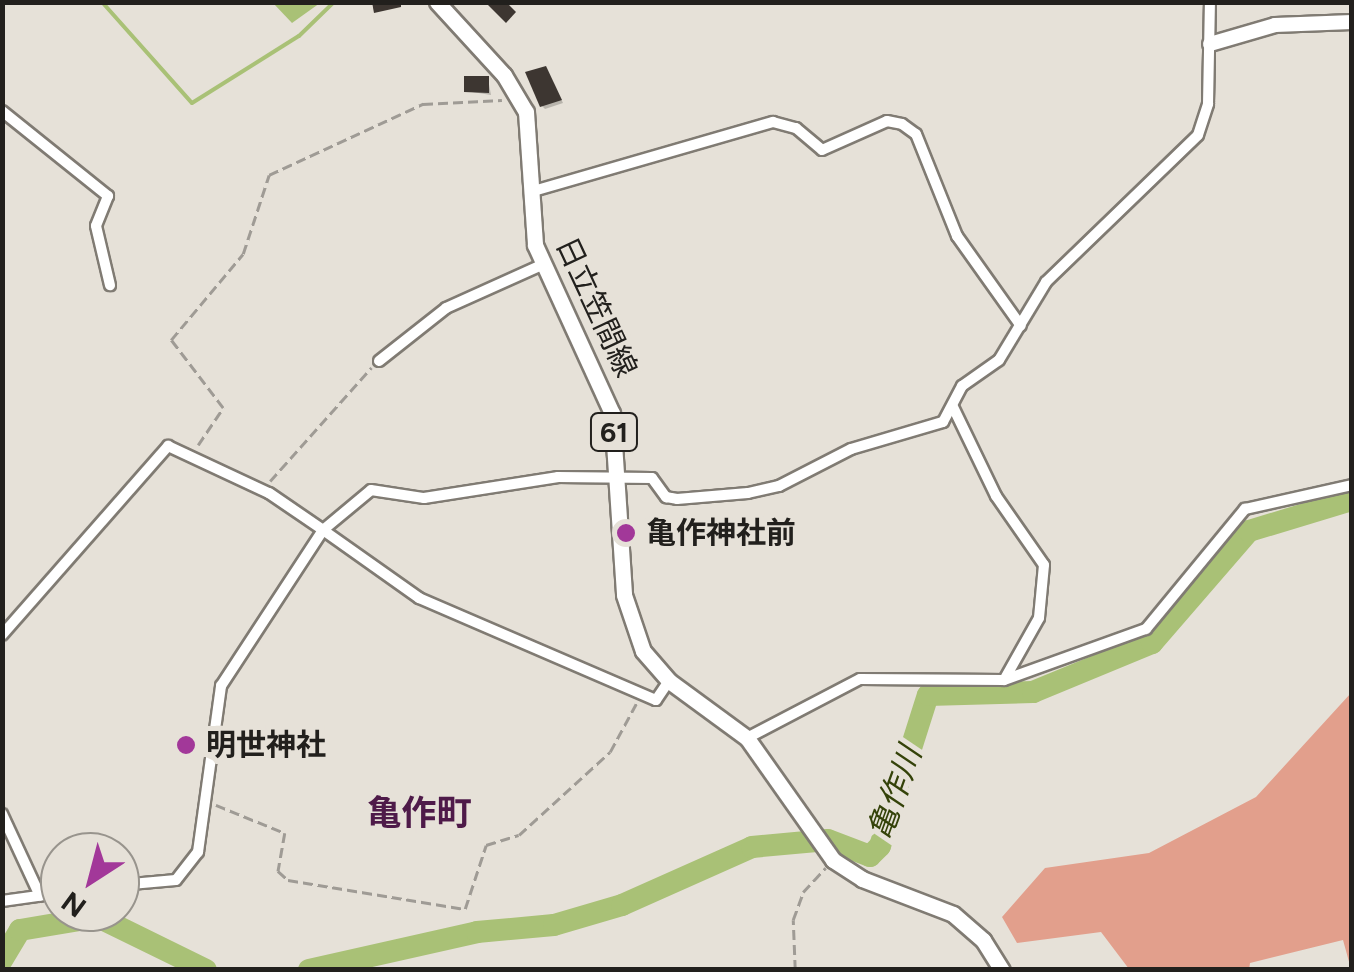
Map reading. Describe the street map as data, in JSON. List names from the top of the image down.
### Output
{
  "streets": {
    "main road": ["日立笠間線", "61"]
  },
  "districts": ["亀作町"],
  "water": ["亀作川"],
  "places": ["亀作神社前", "明世神社"],
  "north": "bottom left"
}
